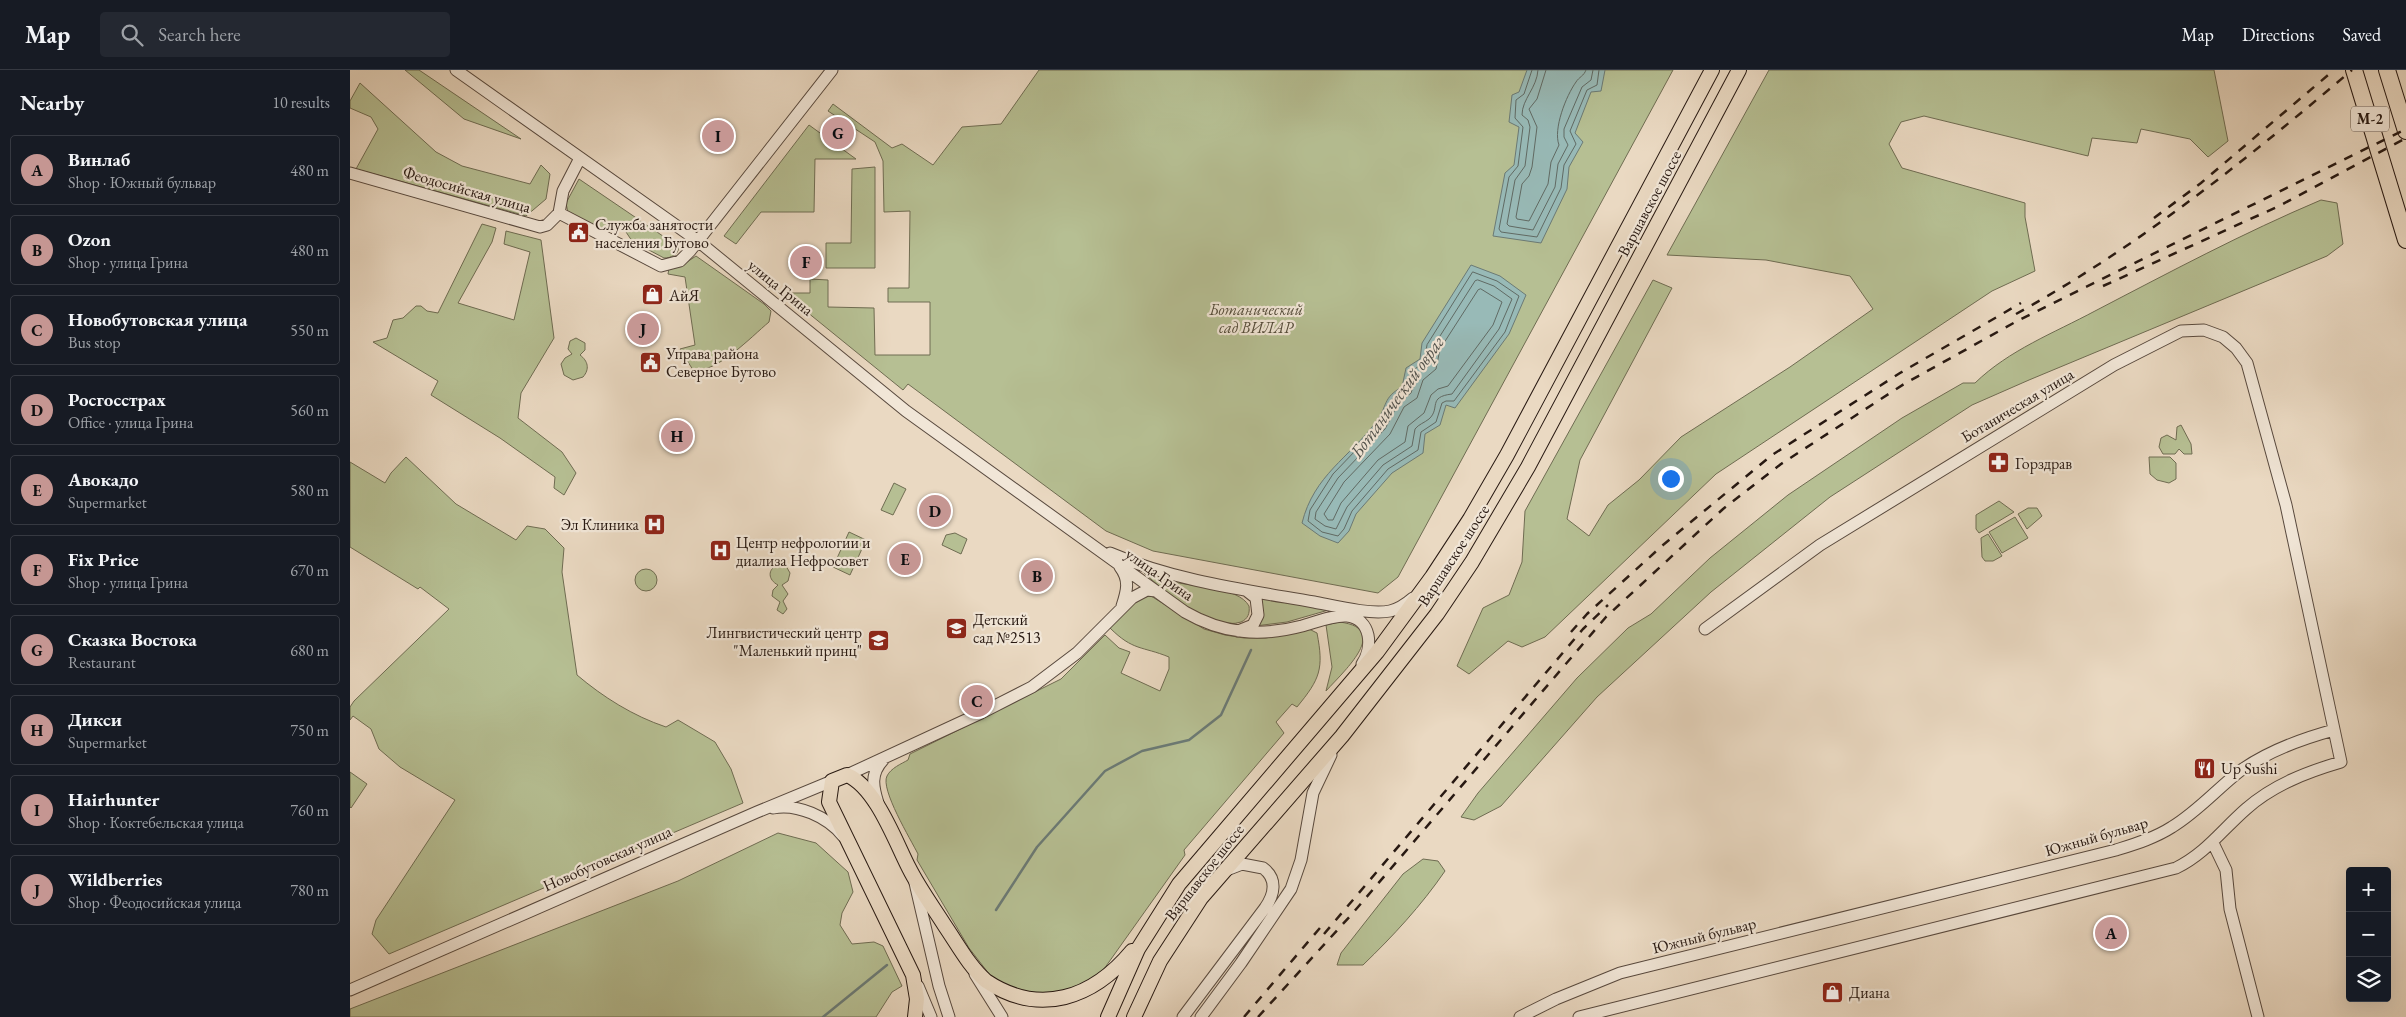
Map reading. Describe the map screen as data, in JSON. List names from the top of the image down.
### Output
{
  "streets": {
    "highway": ["М-2"],
    "main road": ["Варшавское шоссе", "Новобутовская улица"],
    "street": [
      "Феодосийская улица",
      "улица Грина",
      "Ботаническая улица",
      "Южный бульвар"
    ]
  },
  "crossings": [
    ["Варшавское шоссе", "улица Грина"],
    ["улица Грина", "Новобутовская улица"],
    ["Ботаническая улица", "Южный бульвар"]
  ],
  "water": ["Ботанический овраг"],
  "parks": ["Ботанический сад ВИЛАР"],
  "places": {
    "public building": ["Служба занятости населения Бутово", "Управа района Северное Бутово"],
    "shop": ["АйЯ", "Диана"],
    "pharmacy": ["Горздрав"],
    "hospital": ["Эл Клиника", "Центр нефрологии и диализа Нефросовет"],
    "school or university": ["Детский сад №2513", "Лингвистический центр \"Маленький принц\""],
    "restaurant": ["Up Sushi"]
  },
  "page": {
    "header": "Map",
    "search": "Search here",
    "nav": ["Map", "Directions", "Saved"],
    "heading": ["Nearby", "10 results"],
    "pins": [
      "G",
      "I",
      "F",
      "J",
      "H",
      "D",
      "E",
      "B",
      "C",
      "A"
    ],
    "list": [
      {
        "mark": "A",
        "name": "Винлаб",
        "note": "Shop · Южный бульвар",
        "value": "480 m"
      },
      {
        "mark": "B",
        "name": "Ozon",
        "note": "Shop · улица Грина",
        "value": "480 m"
      },
      {
        "mark": "C",
        "name": "Новобутовская улица",
        "note": "Bus stop",
        "value": "550 m"
      },
      {
        "mark": "D",
        "name": "Росгосстрах",
        "note": "Office · улица Грина",
        "value": "560 m"
      },
      {
        "mark": "E",
        "name": "Авокадо",
        "note": "Supermarket",
        "value": "580 m"
      },
      {
        "mark": "F",
        "name": "Fix Price",
        "note": "Shop · улица Грина",
        "value": "670 m"
      },
      {
        "mark": "G",
        "name": "Сказка Востока",
        "note": "Restaurant",
        "value": "680 m"
      },
      {
        "mark": "H",
        "name": "Дикси",
        "note": "Supermarket",
        "value": "750 m"
      },
      {
        "mark": "I",
        "name": "Hairhunter",
        "note": "Shop · Коктебельская улица",
        "value": "760 m"
      },
      {
        "mark": "J",
        "name": "Wildberries",
        "note": "Shop · Феодосийская улица",
        "value": "780 m"
      }
    ],
    "map_buttons": ["+", "−"]
  }
}
